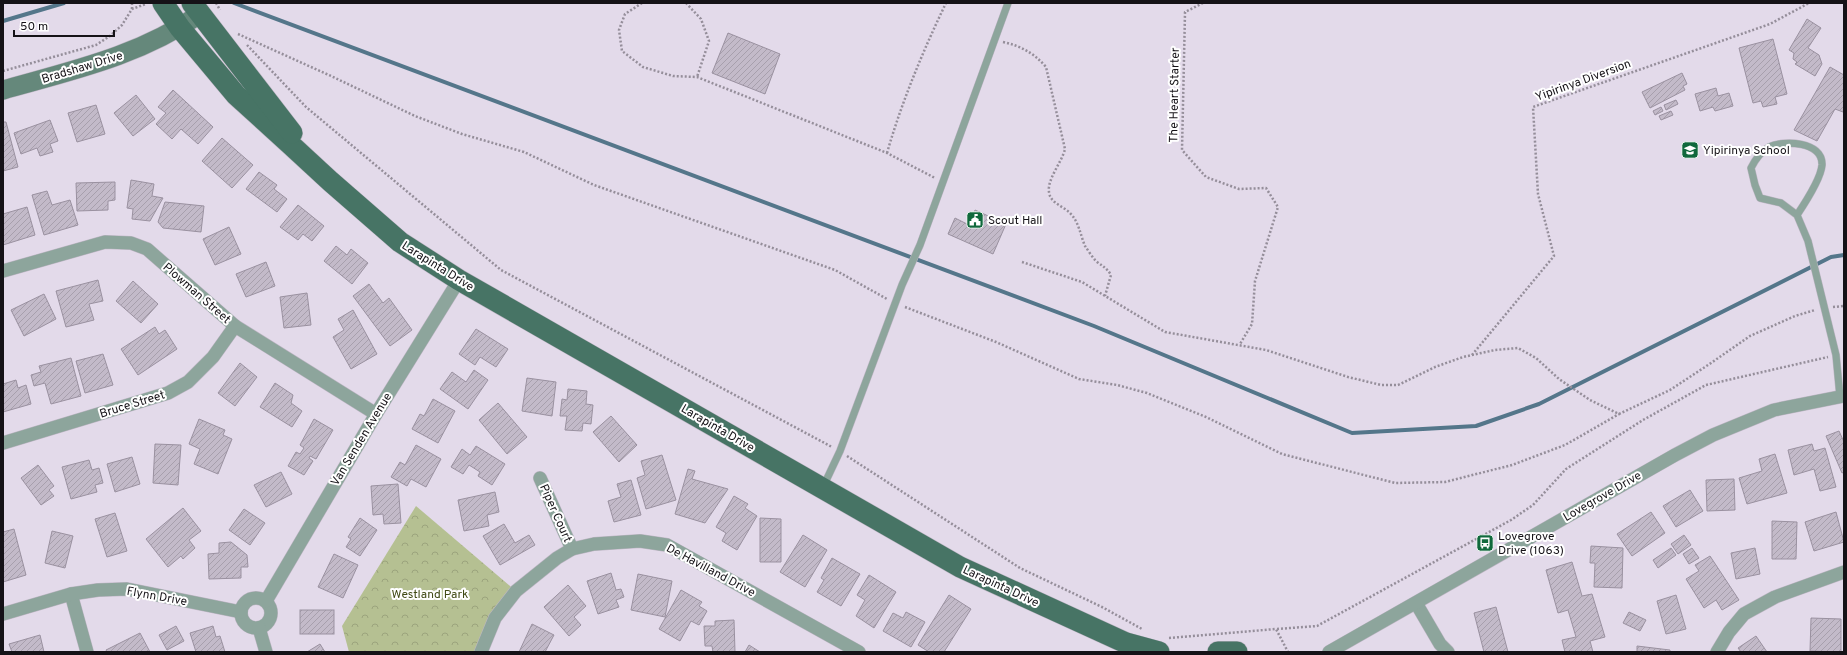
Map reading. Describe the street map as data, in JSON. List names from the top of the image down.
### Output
{
  "streets": {
    "main road": ["Larapinta Drive"],
    "street": [
      "Bradshaw Drive",
      "Plowman Street",
      "Bruce Street",
      "Van Senden Avenue",
      "Lovegrove Drive",
      "Piper Court",
      "De Havilland Drive",
      "Flynn Drive"
    ],
    "path": ["Yipirinya Diversion", "The Heart Starter"]
  },
  "crossings": [
    ["Bradshaw Drive", "Larapinta Drive"],
    ["Larapinta Drive", "Van Senden Avenue"],
    ["Plowman Street", "Bruce Street"],
    ["Plowman Street", "Van Senden Avenue"],
    ["Van Senden Avenue", "Flynn Drive"],
    ["Piper Court", "De Havilland Drive"]
  ],
  "parks": ["Westland Park"],
  "places": {
    "school or university": ["Yipirinya School"],
    "public building": ["Scout Hall"],
    "bus stop": ["Lovegrove Drive (1063)"]
  },
  "scale_bar": "50 m"
}
